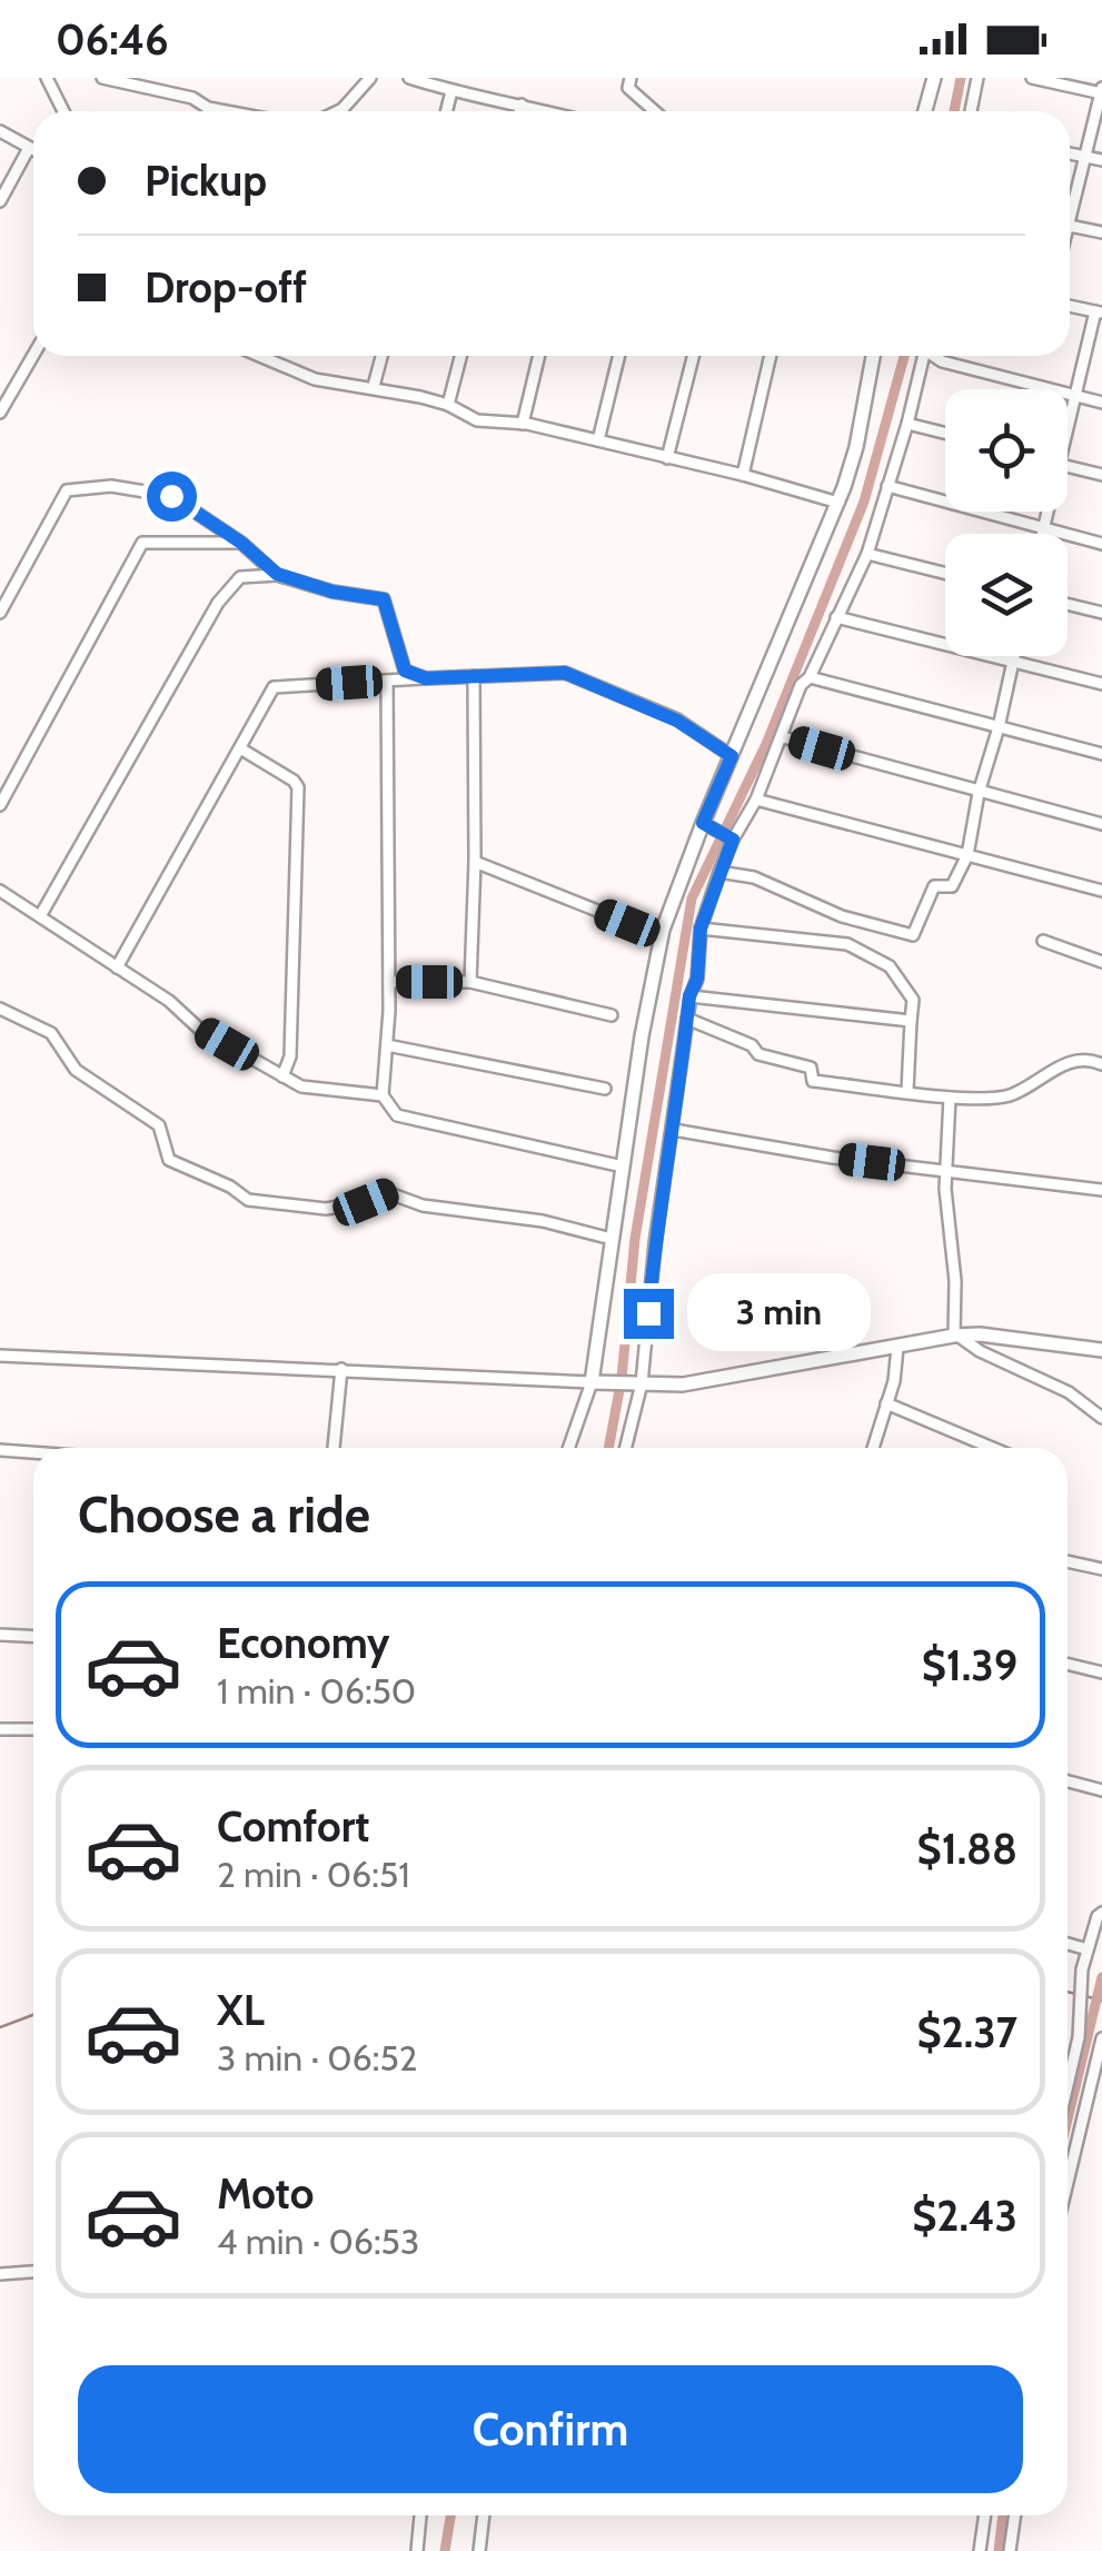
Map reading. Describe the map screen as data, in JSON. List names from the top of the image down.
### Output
{
  "page": {
    "status": "06:46",
    "banner": ["Pickup", "Drop-off"],
    "bubble": "3 min",
    "heading": "Choose a ride",
    "list": [
      {
        "name": "Economy",
        "note": "1 min · 06:50",
        "value": "$1.39"
      },
      {
        "name": "Comfort",
        "note": "2 min · 06:51",
        "value": "$1.88"
      },
      {
        "name": "XL",
        "note": "3 min · 06:52",
        "value": "$2.37"
      },
      {
        "name": "Moto",
        "note": "4 min · 06:53",
        "value": "$2.43"
      }
    ],
    "buttons": "Confirm"
  }
}
